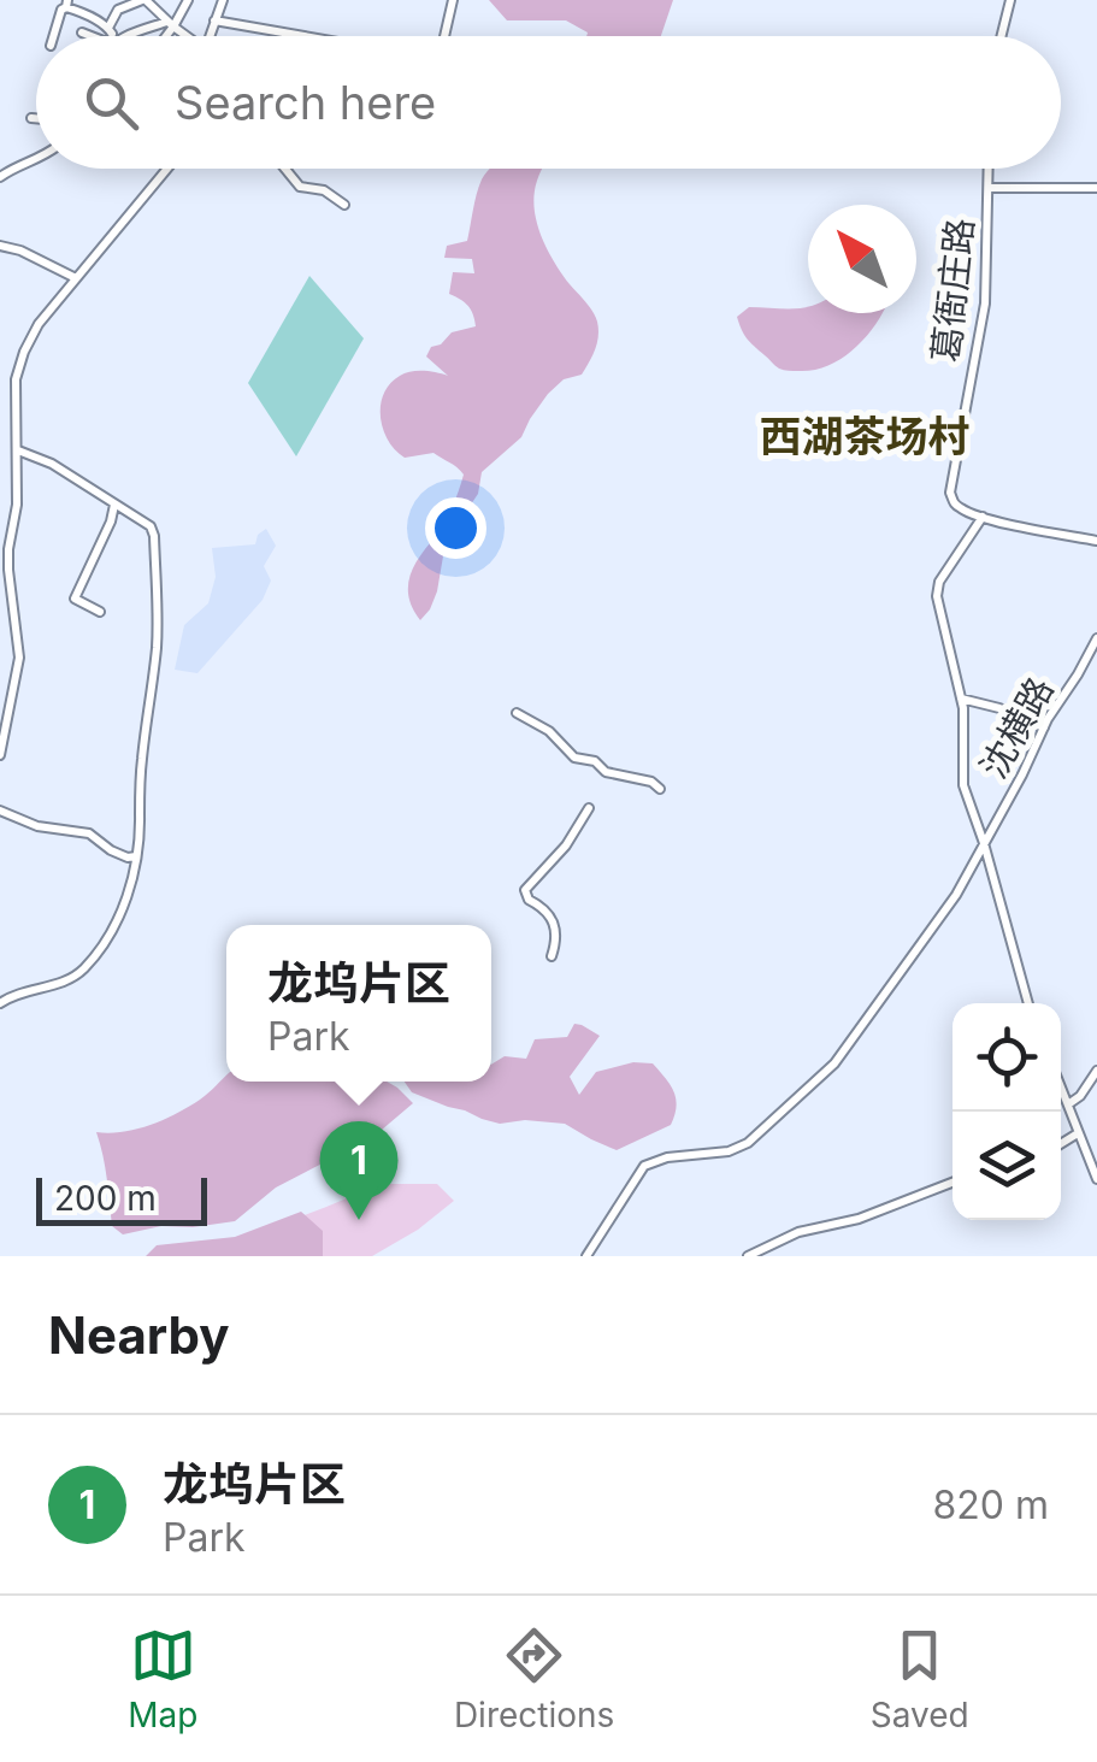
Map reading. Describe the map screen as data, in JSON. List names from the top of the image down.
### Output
{
  "streets": {
    "street": ["葛衙庄路", "沈横路"]
  },
  "districts": ["西湖茶场村"],
  "scale_bar": "200 m",
  "north": "top left",
  "page": {
    "search": "Search here",
    "popup": ["龙坞片区", "Park"],
    "pins": "1",
    "scale": "200 m",
    "heading": "Nearby",
    "list": [
      {
        "mark": "1",
        "name": "龙坞片区",
        "note": "Park",
        "value": "820 m"
      }
    ],
    "nav": ["Map", "Directions", "Saved"]
  }
}
